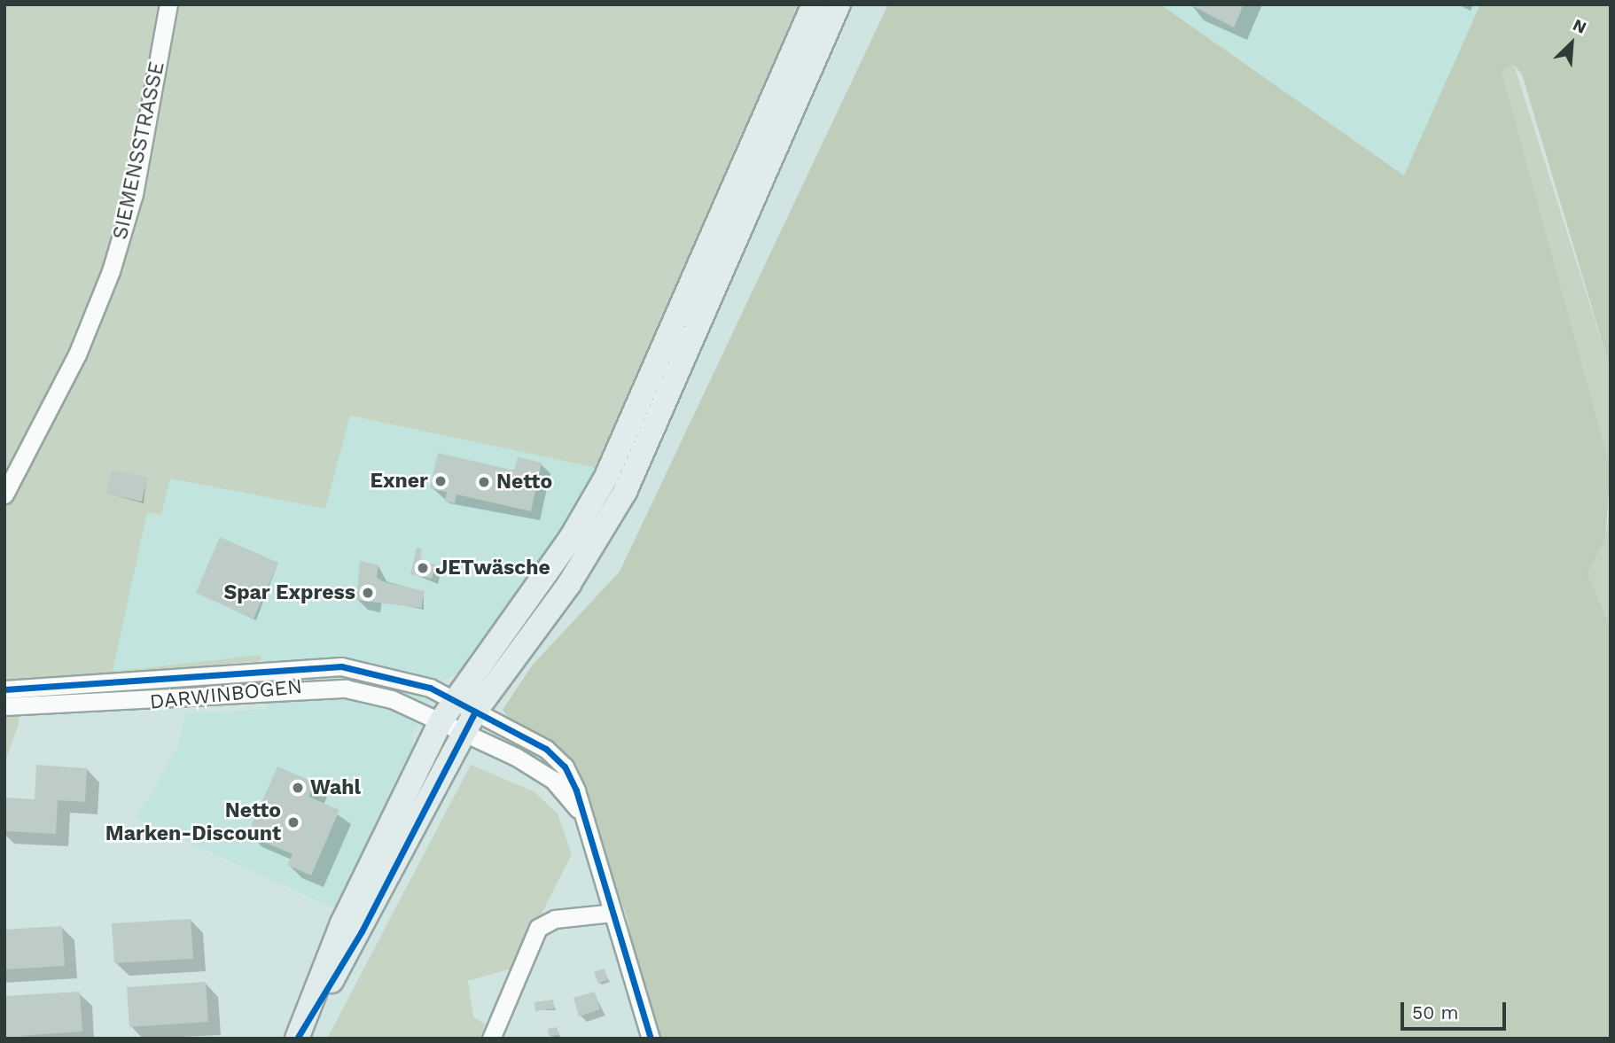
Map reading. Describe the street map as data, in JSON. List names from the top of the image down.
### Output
{
  "streets": {
    "street": ["SIEMENSSTRASSE", "DARWINBOGEN"]
  },
  "places": [
    "Exner",
    "Netto",
    "JETwäsche",
    "Spar Express",
    "Wahl",
    "Netto Marken-Discount"
  ],
  "scale_bar": "50 m",
  "north": "top right"
}
